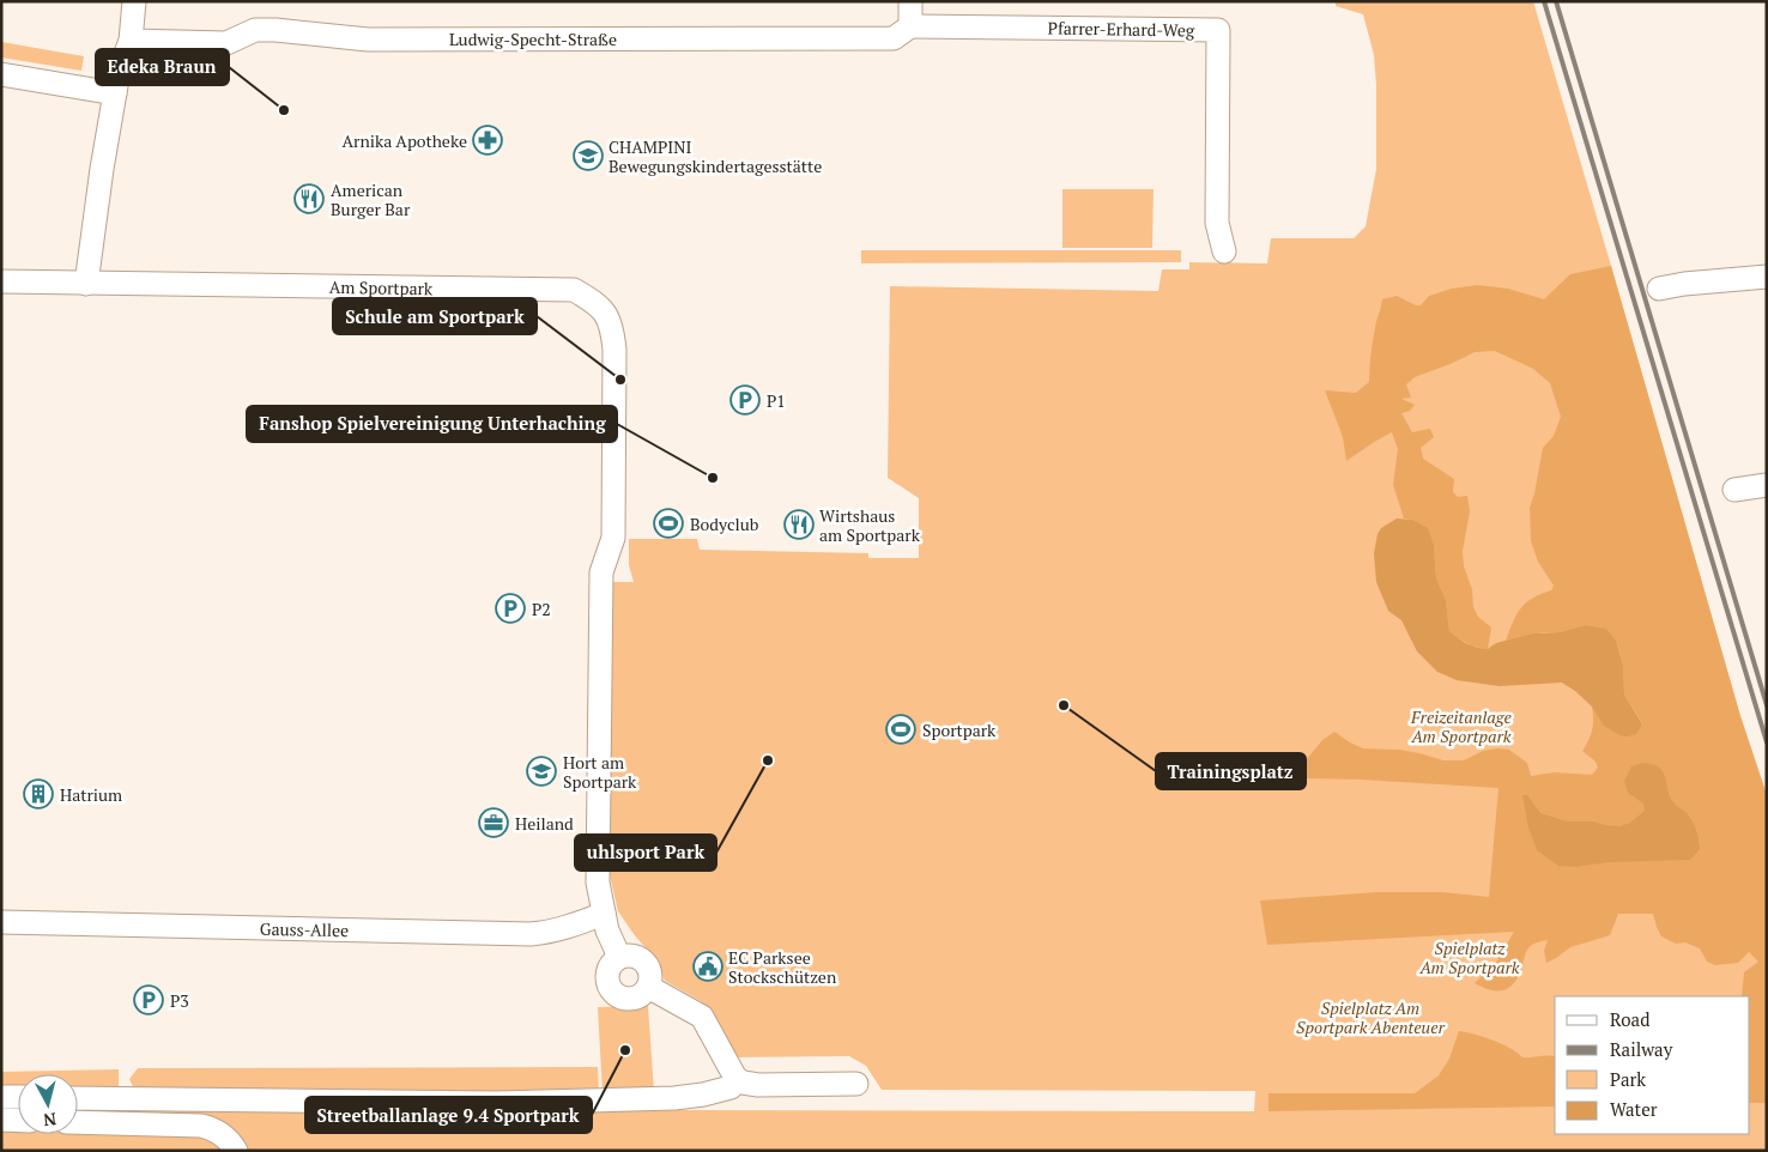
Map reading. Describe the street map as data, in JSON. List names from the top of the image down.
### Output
{
  "streets": {
    "street": [
      "Pfarrer-Erhard-Weg",
      "Ludwig-Specht-Straße",
      "Am Sportpark",
      "Gauss-Allee"
    ]
  },
  "crossings": [
    ["Pfarrer-Erhard-Weg", "Ludwig-Specht-Straße"],
    ["Am Sportpark", "Gauss-Allee"]
  ],
  "parks": ["Freizeitanlage Am Sportpark", "Spielplatz Am Sportpark", "Spielplatz Am Sportpark Abenteuer"],
  "places": {
    "other": [
      "Edeka Braun",
      "Schule am Sportpark",
      "Fanshop Spielvereinigung Unterhaching",
      "Trainingsplatz",
      "uhlsport Park",
      "Streetballanlage 9.4 Sportpark"
    ],
    "pharmacy": ["Arnika Apotheke"],
    "school or university": ["CHAMPINI Bewegungskindertagesstätte", "Hort am Sportpark"],
    "restaurant": ["American Burger Bar", "Wirtshaus am Sportpark"],
    "parking": ["P1", "P2", "P3"],
    "sports": ["Bodyclub", "Sportpark"],
    "building": ["Hatrium"],
    "office": ["Heiland"],
    "public building": ["EC Parksee Stockschützen"]
  },
  "legend": [
    "Road",
    "Railway",
    "Park",
    "Water"
  ],
  "north": "bottom"
}
